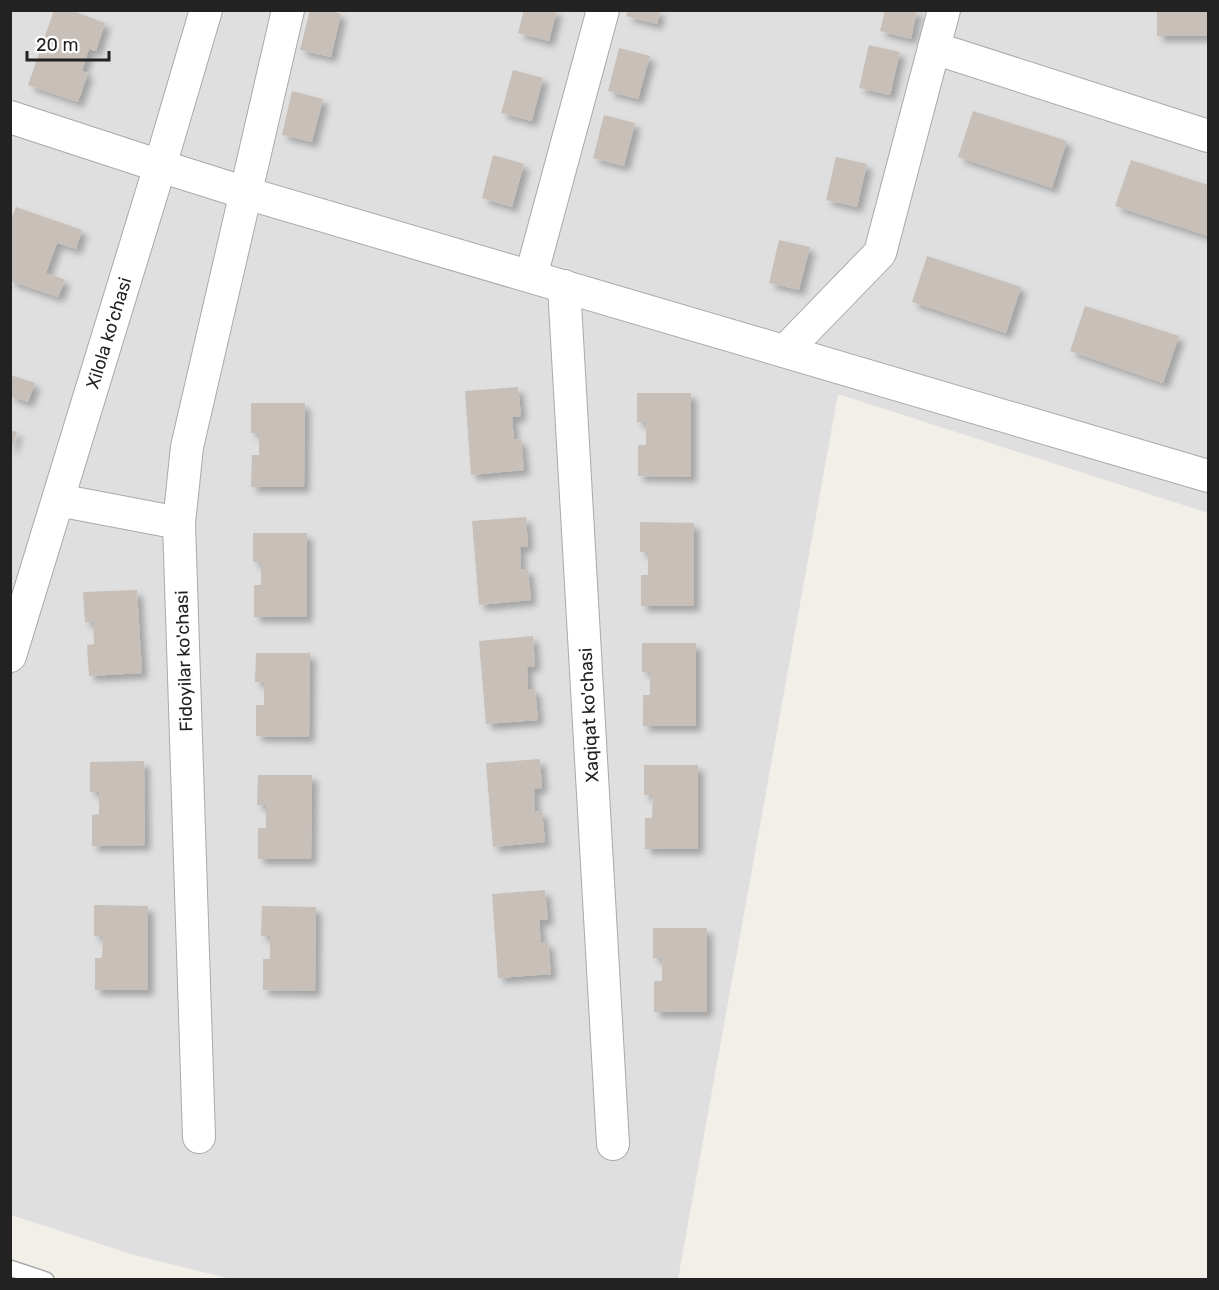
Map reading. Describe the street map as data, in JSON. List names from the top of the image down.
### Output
{
  "streets": {
    "street": ["Xilola ko'chasi", "Fidoyilar ko'chasi", "Xaqiqat ko'chasi"]
  },
  "scale_bar": "20 m"
}
